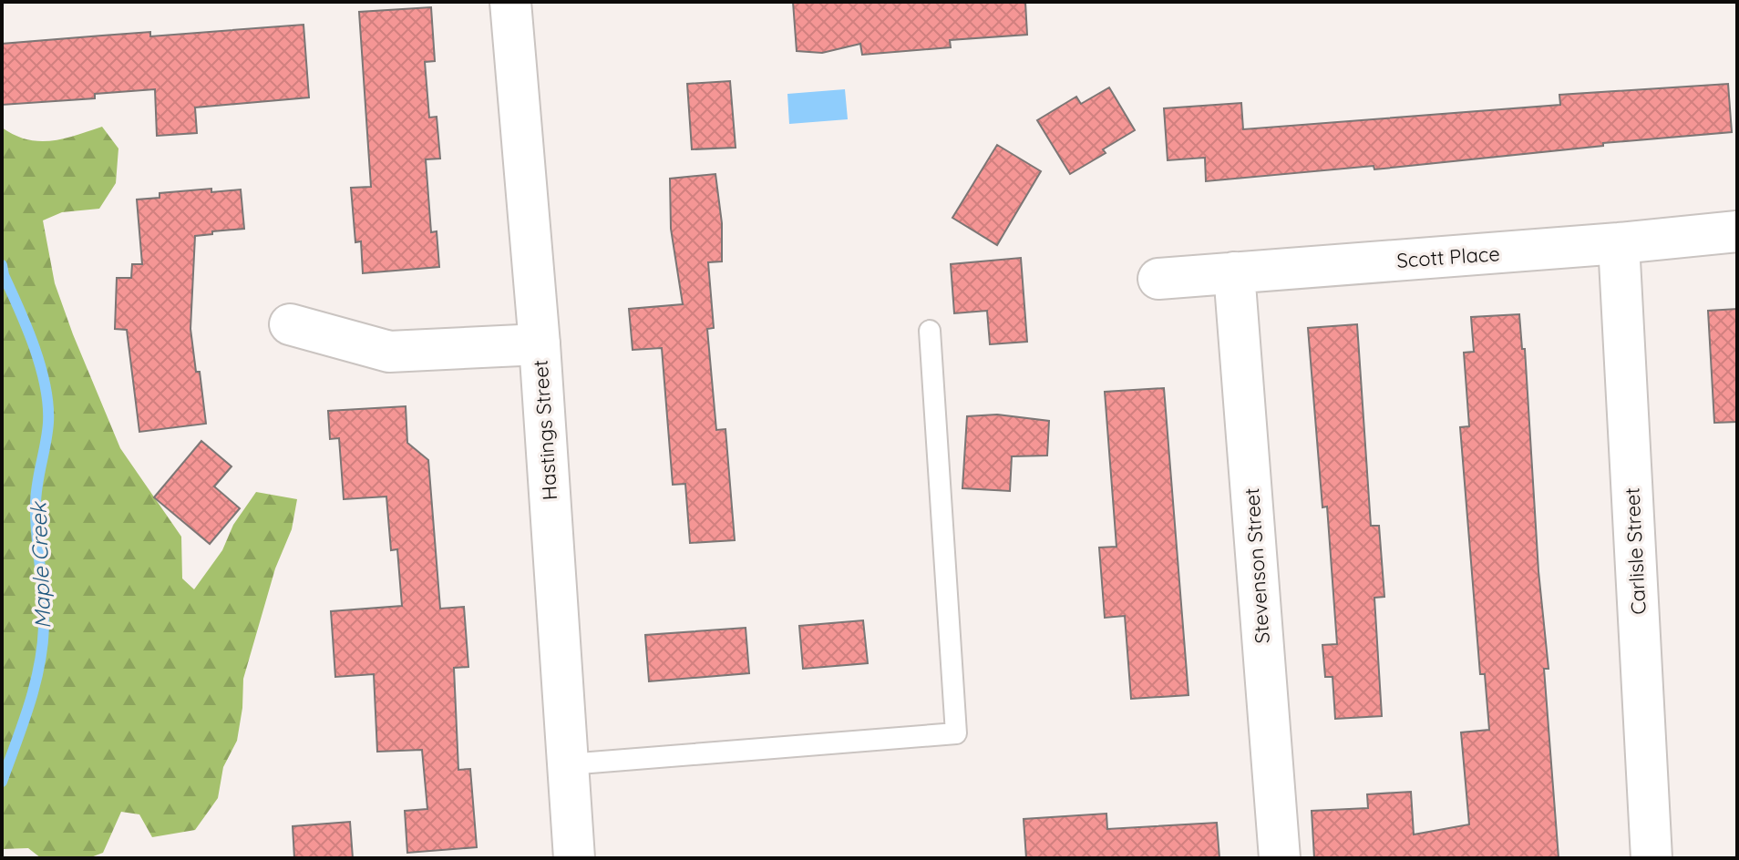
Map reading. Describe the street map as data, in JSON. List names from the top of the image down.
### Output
{
  "streets": {
    "street": [
      "Scott Place",
      "Hastings Street",
      "Carlisle Street",
      "Stevenson Street"
    ]
  },
  "crossings": [
    ["Scott Place", "Carlisle Street"],
    ["Scott Place", "Stevenson Street"]
  ],
  "water": ["Maple Creek"]
}
